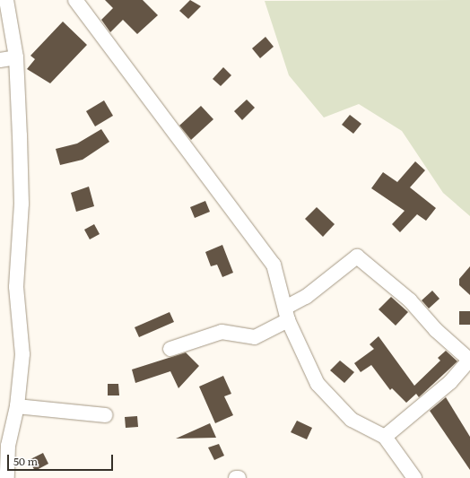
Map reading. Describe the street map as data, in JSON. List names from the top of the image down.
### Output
{
  "scale_bar": "50 m"
}
